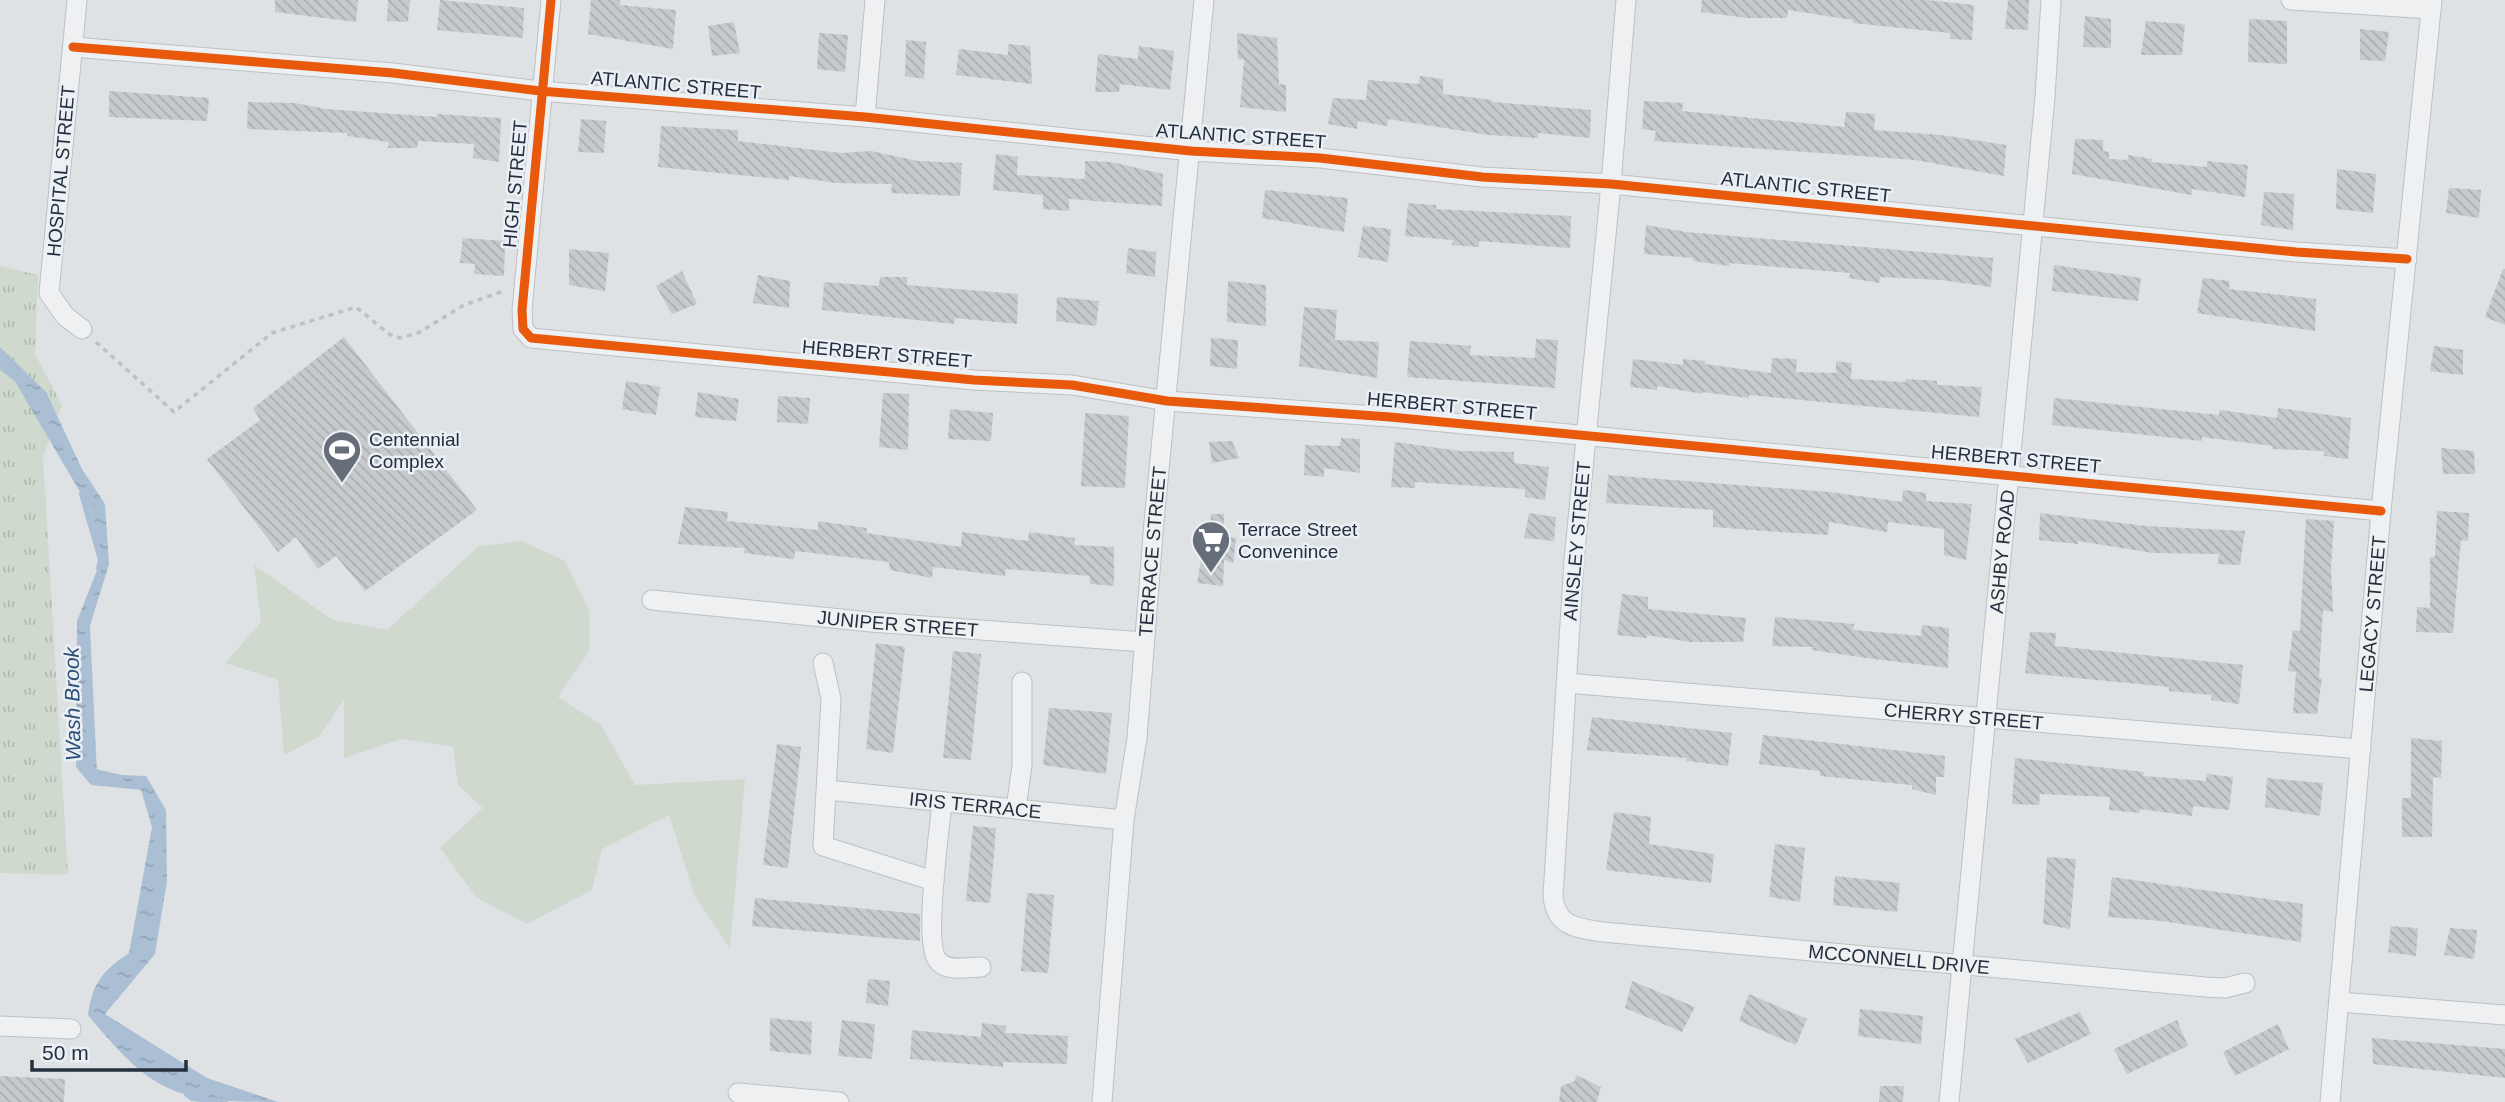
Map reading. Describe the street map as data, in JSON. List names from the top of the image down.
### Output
{
  "streets": {
    "street": [
      "ATLANTIC STREET",
      "HOSPITAL STREET",
      "HIGH STREET",
      "HERBERT STREET",
      "AINSLEY STREET",
      "TERRACE STREET",
      "ASHBY ROAD",
      "LEGACY STREET",
      "JUNIPER STREET",
      "CHERRY STREET",
      "IRIS TERRACE",
      "MCCONNELL DRIVE"
    ]
  },
  "crossings": [
    ["ATLANTIC STREET", "HOSPITAL STREET"],
    ["ATLANTIC STREET", "HIGH STREET"],
    ["ATLANTIC STREET", "AINSLEY STREET"],
    ["ATLANTIC STREET", "TERRACE STREET"],
    ["ATLANTIC STREET", "ASHBY ROAD"],
    ["ATLANTIC STREET", "LEGACY STREET"],
    ["HIGH STREET", "HERBERT STREET"],
    ["HERBERT STREET", "AINSLEY STREET"],
    ["HERBERT STREET", "TERRACE STREET"],
    ["HERBERT STREET", "ASHBY ROAD"],
    ["HERBERT STREET", "LEGACY STREET"],
    ["AINSLEY STREET", "CHERRY STREET"],
    ["AINSLEY STREET", "MCCONNELL DRIVE"],
    ["TERRACE STREET", "JUNIPER STREET"],
    ["TERRACE STREET", "IRIS TERRACE"],
    ["ASHBY ROAD", "CHERRY STREET"],
    ["ASHBY ROAD", "MCCONNELL DRIVE"],
    ["LEGACY STREET", "CHERRY STREET"]
  ],
  "water": ["Wash Brook"],
  "places": {
    "sports": ["Centennial Complex"],
    "supermarket": ["Terrace Street Convenince"]
  },
  "scale_bar": "50 m"
}
